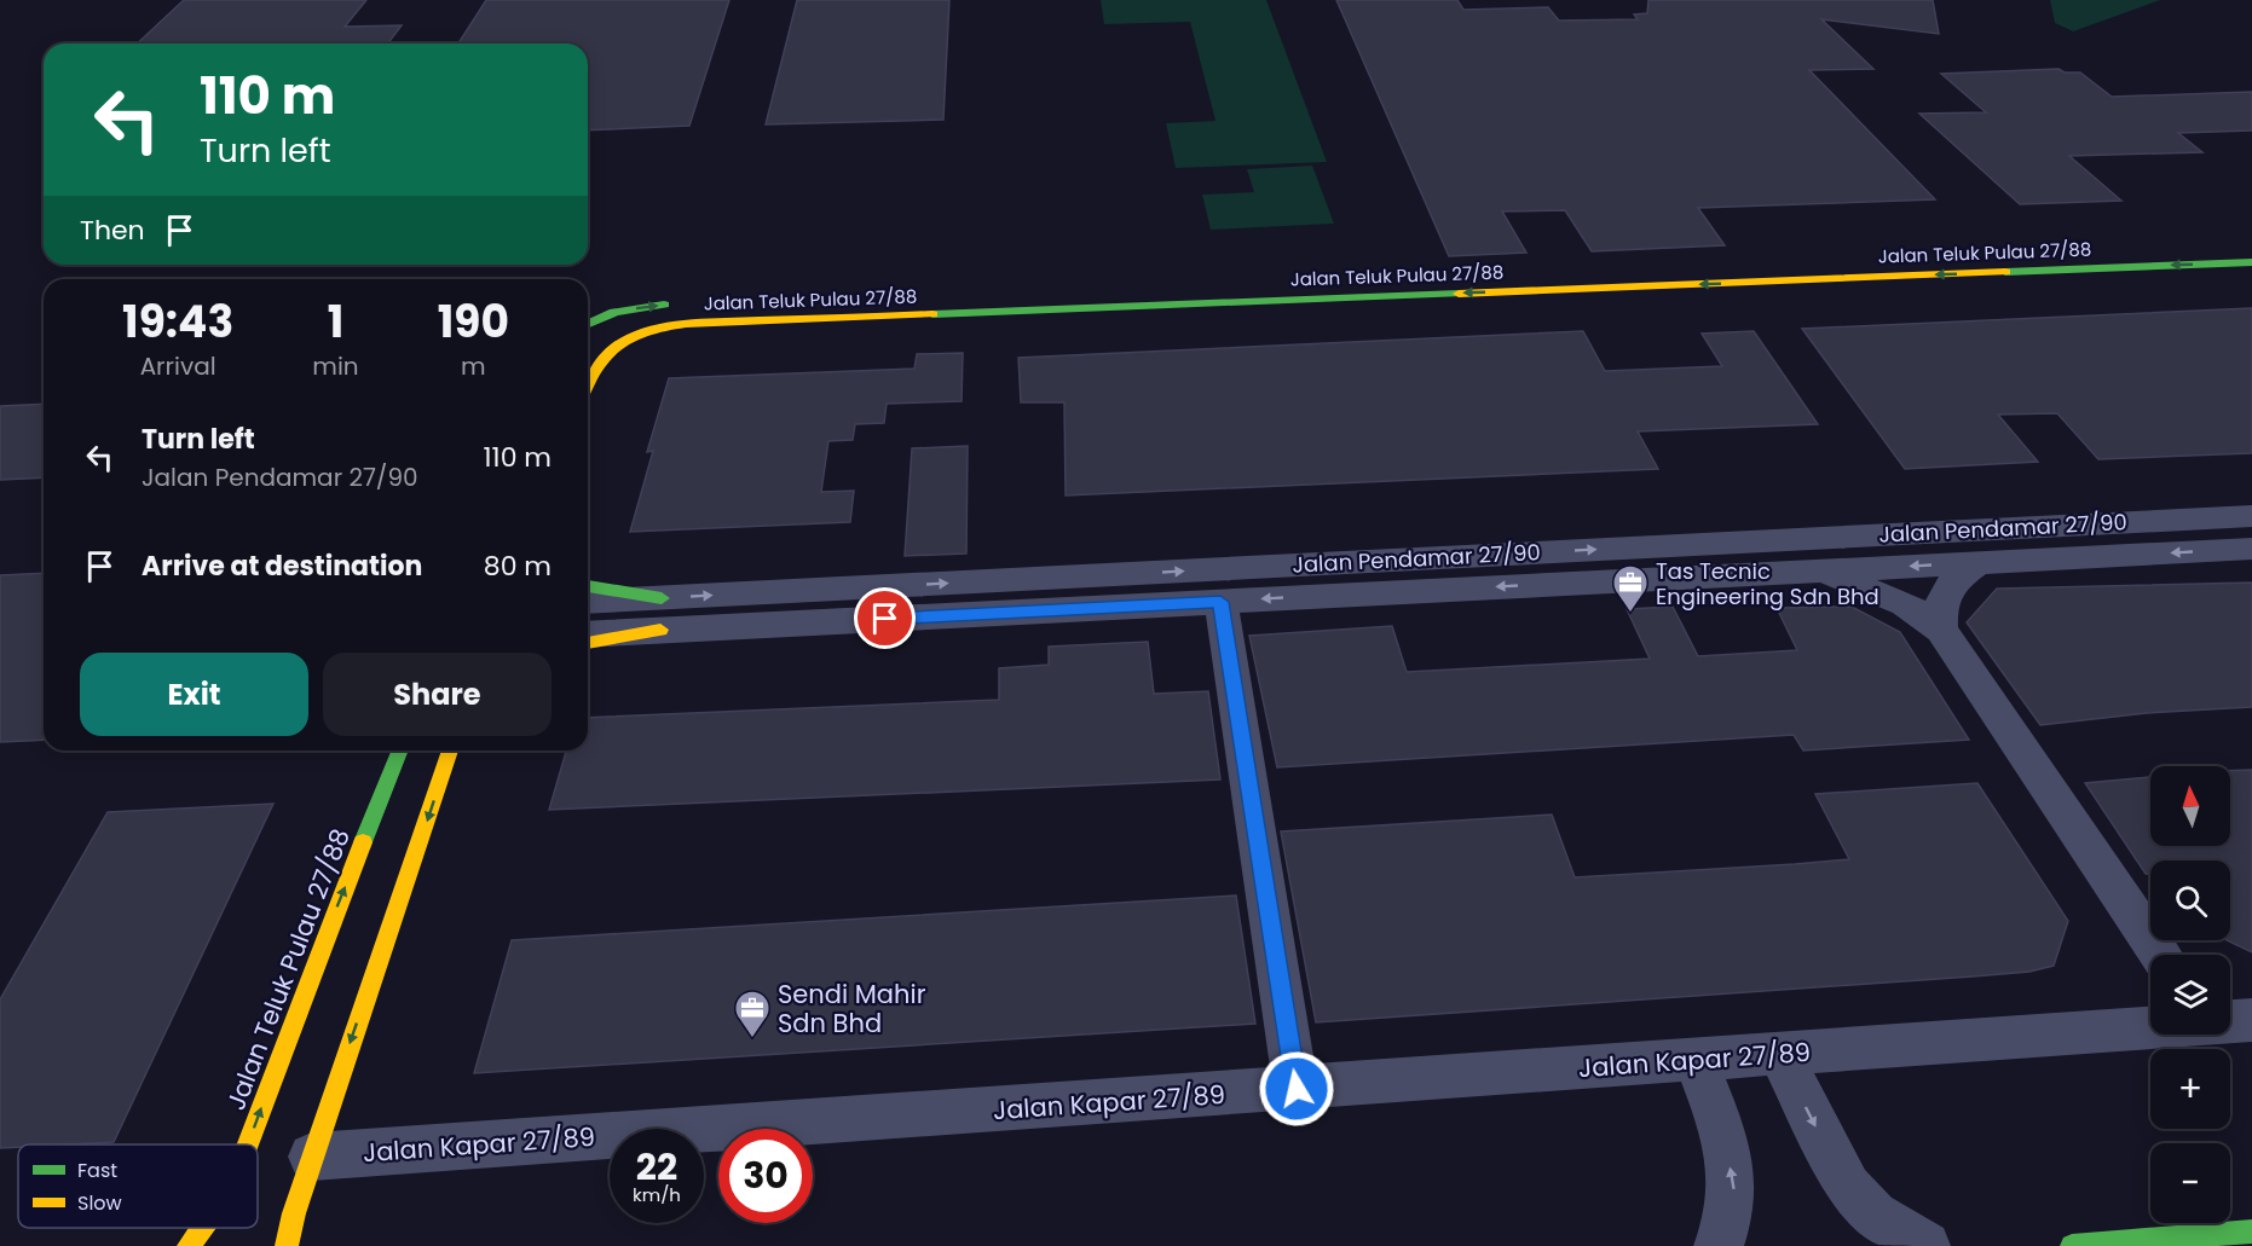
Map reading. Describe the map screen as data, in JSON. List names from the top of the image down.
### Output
{
  "streets": {
    "street": ["Jalan Teluk Pulau 27/88", "Jalan Pendamar 27/90", "Jalan Kapar 27/89"]
  },
  "places": {
    "office": ["Tas Tecnic Engineering Sdn Bhd", "Sendi Mahir Sdn Bhd"]
  },
  "legend": ["Fast", "Slow"],
  "north": "top",
  "page": {
    "turn": ["110 m", "Turn left"],
    "then": "Then",
    "eta": [
      "19:43",
      "Arrival",
      "1",
      "min",
      "190",
      "m"
    ],
    "list": [
      {
        "name": "Turn left",
        "note": "Jalan Pendamar 27/90",
        "value": "110 m"
      },
      {
        "name": "Arrive at destination",
        "value": "80 m"
      }
    ],
    "buttons": ["Exit", "Share"],
    "map_buttons": ["+", "−"],
    "speed": "22 km/h",
    "limit": "30"
  }
}
